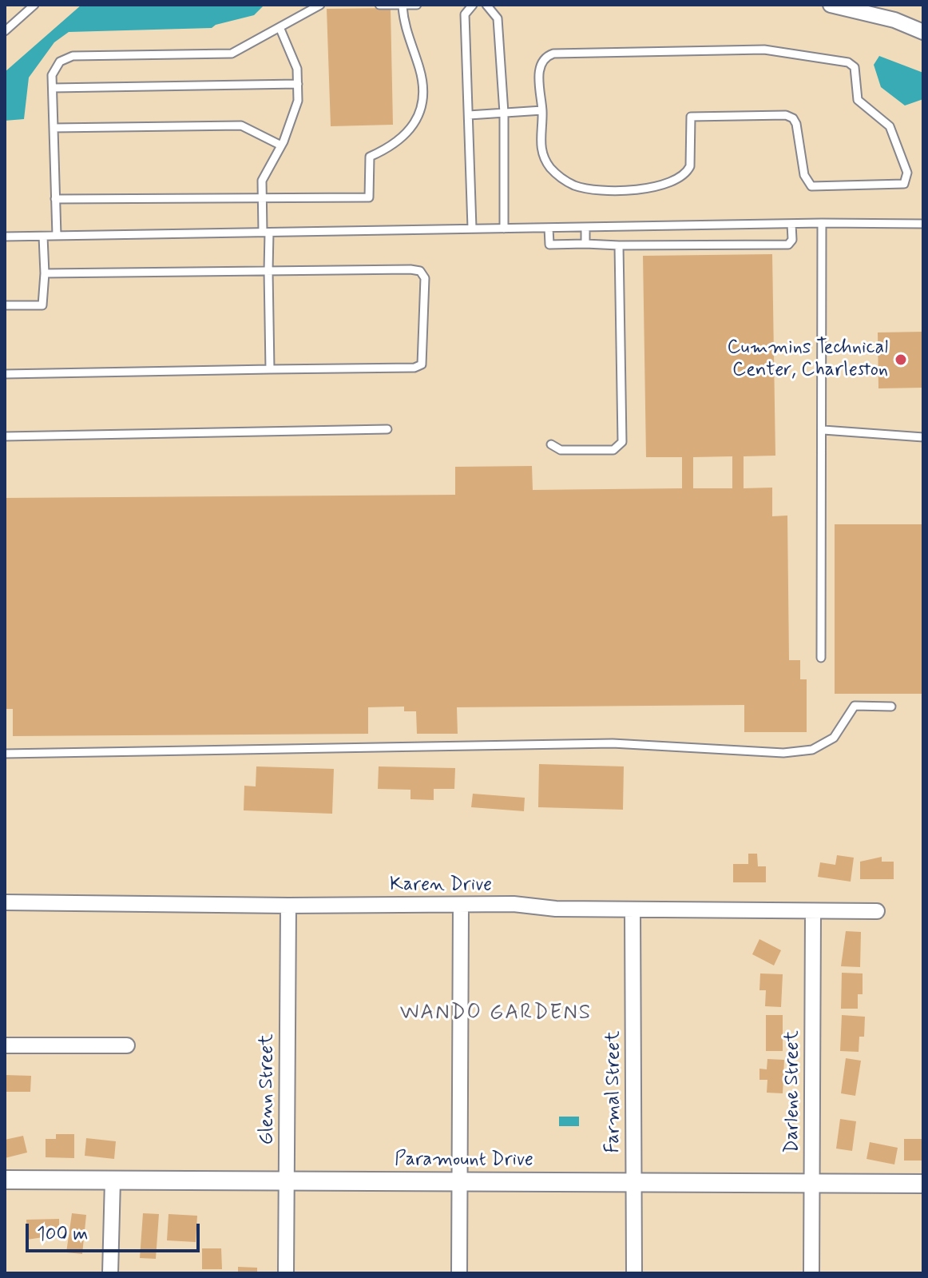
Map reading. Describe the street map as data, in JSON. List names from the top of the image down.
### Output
{
  "streets": {
    "street": [
      "Karen Drive",
      "Glenn Street",
      "Farmal Street",
      "Darlene Street",
      "Paramount Drive"
    ]
  },
  "crossings": [
    ["Karen Drive", "Glenn Street"],
    ["Karen Drive", "Farmal Street"],
    ["Karen Drive", "Darlene Street"],
    ["Glenn Street", "Paramount Drive"],
    ["Farmal Street", "Paramount Drive"],
    ["Darlene Street", "Paramount Drive"]
  ],
  "districts": ["WANDO GARDENS"],
  "places": ["Cummins Technical Center, Charleston"],
  "scale_bar": "100 m"
}
